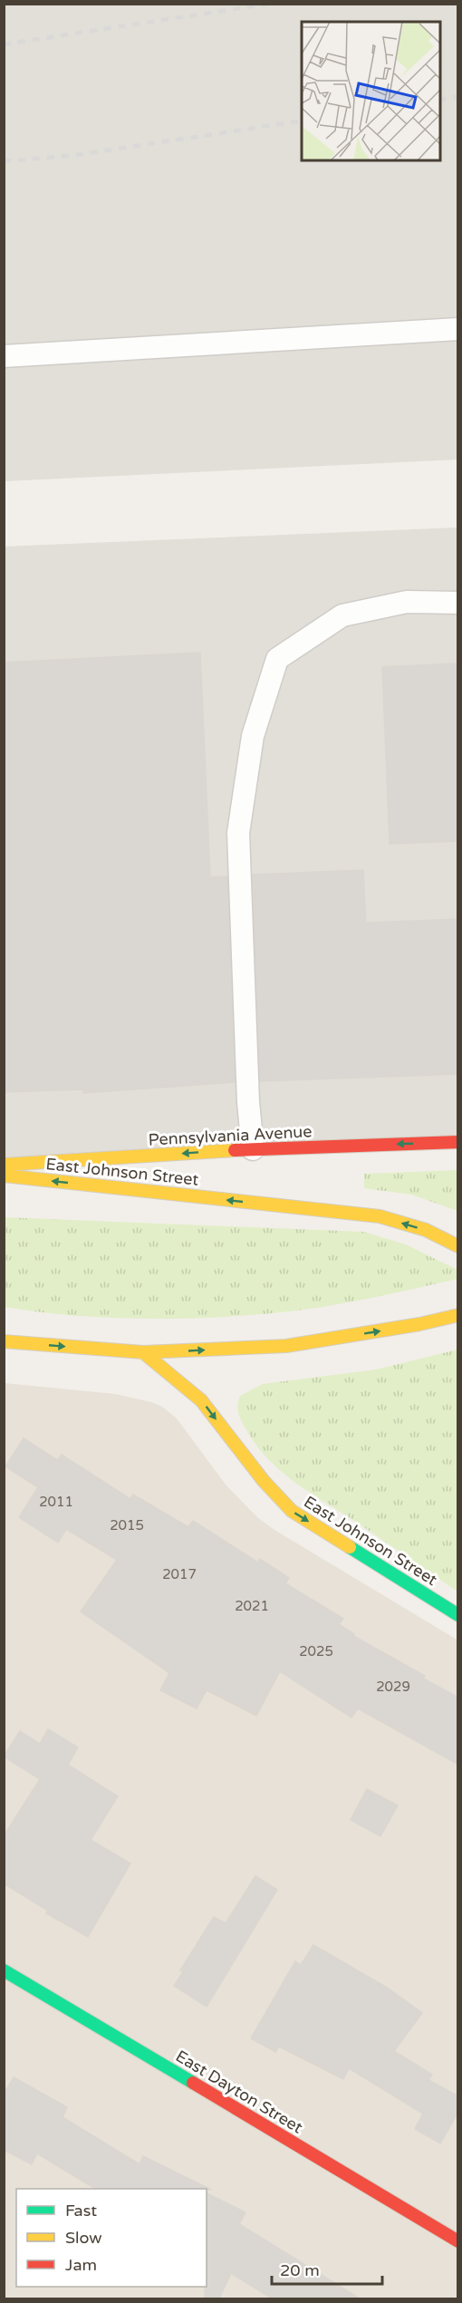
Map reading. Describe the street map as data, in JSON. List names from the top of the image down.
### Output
{
  "streets": {
    "street": ["Pennsylvania Avenue", "East Johnson Street", "East Dayton Street"]
  },
  "one_way": ["Pennsylvania Avenue"],
  "house_numbers": [
    "2011",
    "2015",
    "2017",
    "2021",
    "2025",
    "2029"
  ],
  "legend": ["Fast", "Slow", "Jam"],
  "scale_bar": "20 m"
}
